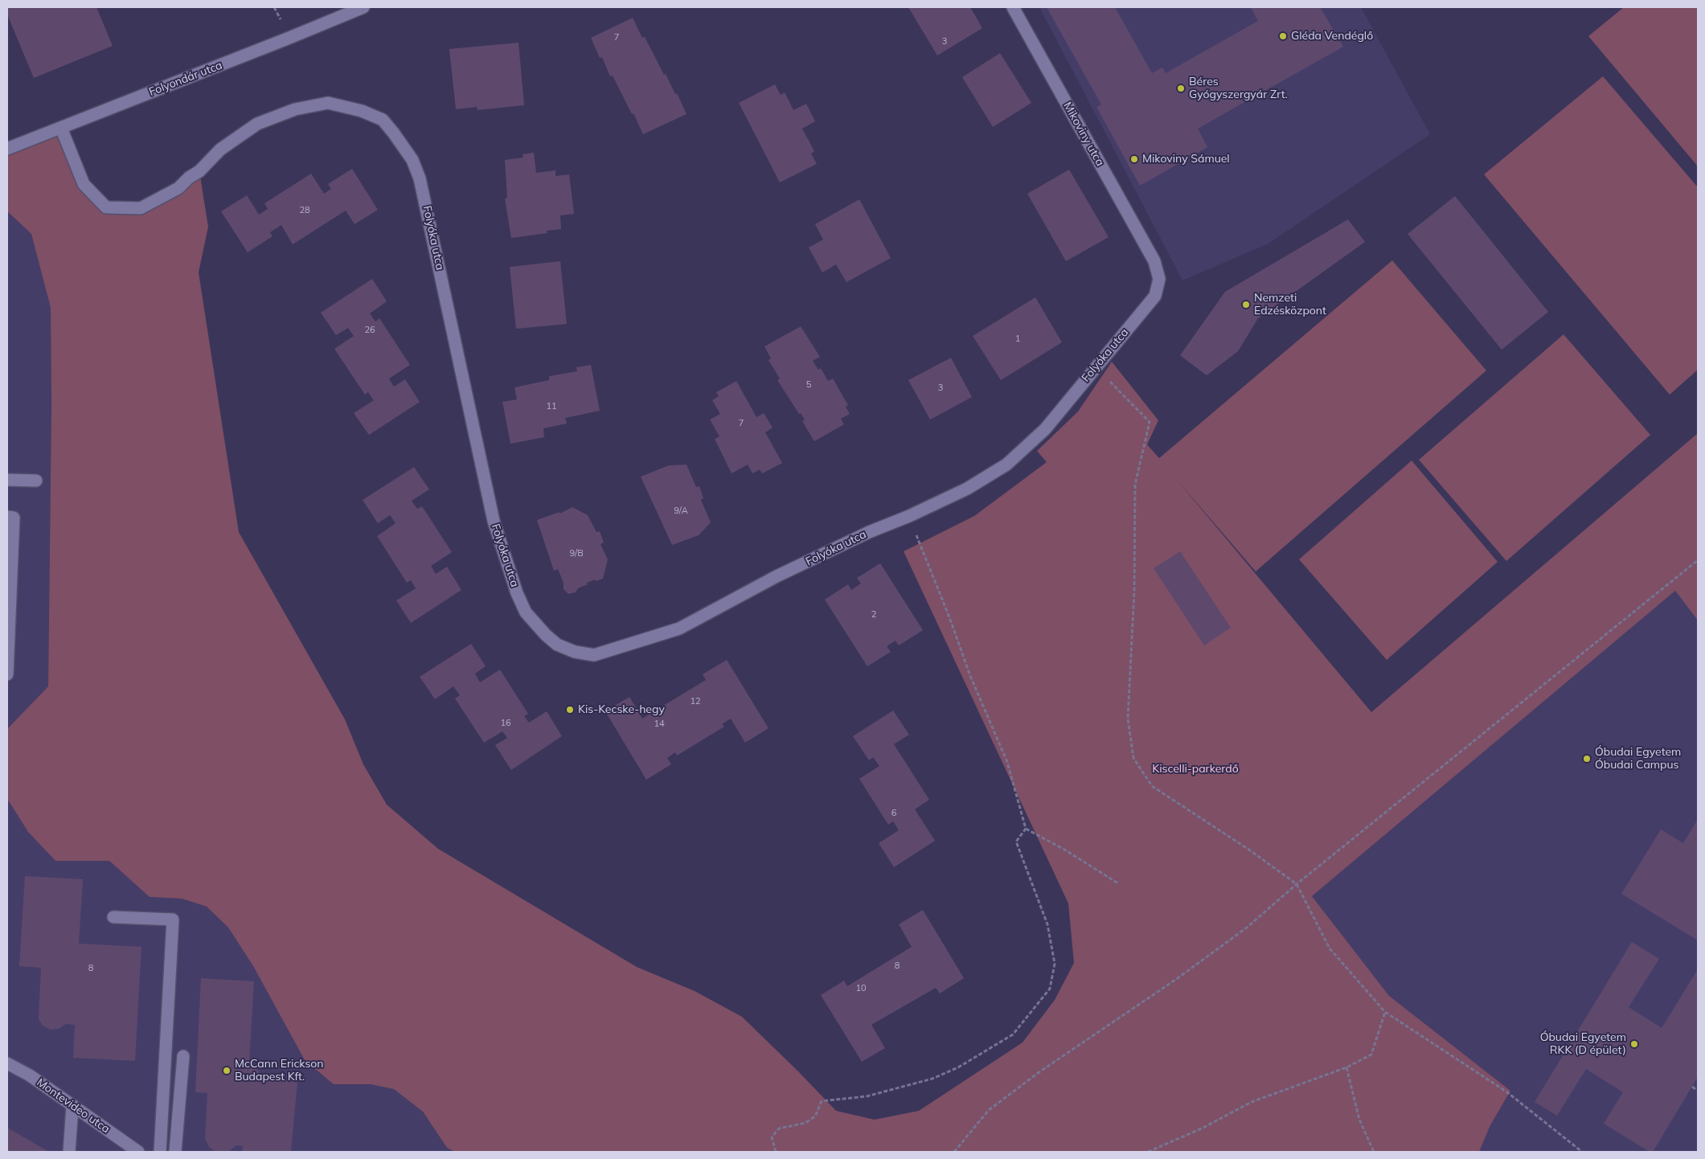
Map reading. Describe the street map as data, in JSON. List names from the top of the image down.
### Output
{
  "streets": {
    "street": [
      "Folyondár utca",
      "Mikoviny utca",
      "Folyóka utca",
      "Montevideo utca"
    ]
  },
  "crossings": [
    ["Folyondár utca", "Folyóka utca"],
    ["Mikoviny utca", "Folyóka utca"]
  ],
  "parks": ["Kiscelli-parkerdő"],
  "places": [
    "Gléda Vendéglő",
    "Béres Gyógyszergyár Zrt.",
    "Mikoviny Sámuel",
    "Nemzeti Edzésközpont",
    "Kis-Kecske-hegy",
    "Óbudai Egyetem Óbudai Campus",
    "Óbudai Egyetem RKK (D épület)",
    "McCann Erickson Budapest Kft."
  ],
  "house_numbers": [
    "7",
    "3",
    "28",
    "26",
    "1",
    "5",
    "3",
    "11",
    "7",
    "9/A",
    "9/B",
    "2",
    "12",
    "16",
    "14",
    "6",
    "8",
    "8",
    "10"
  ]
}
